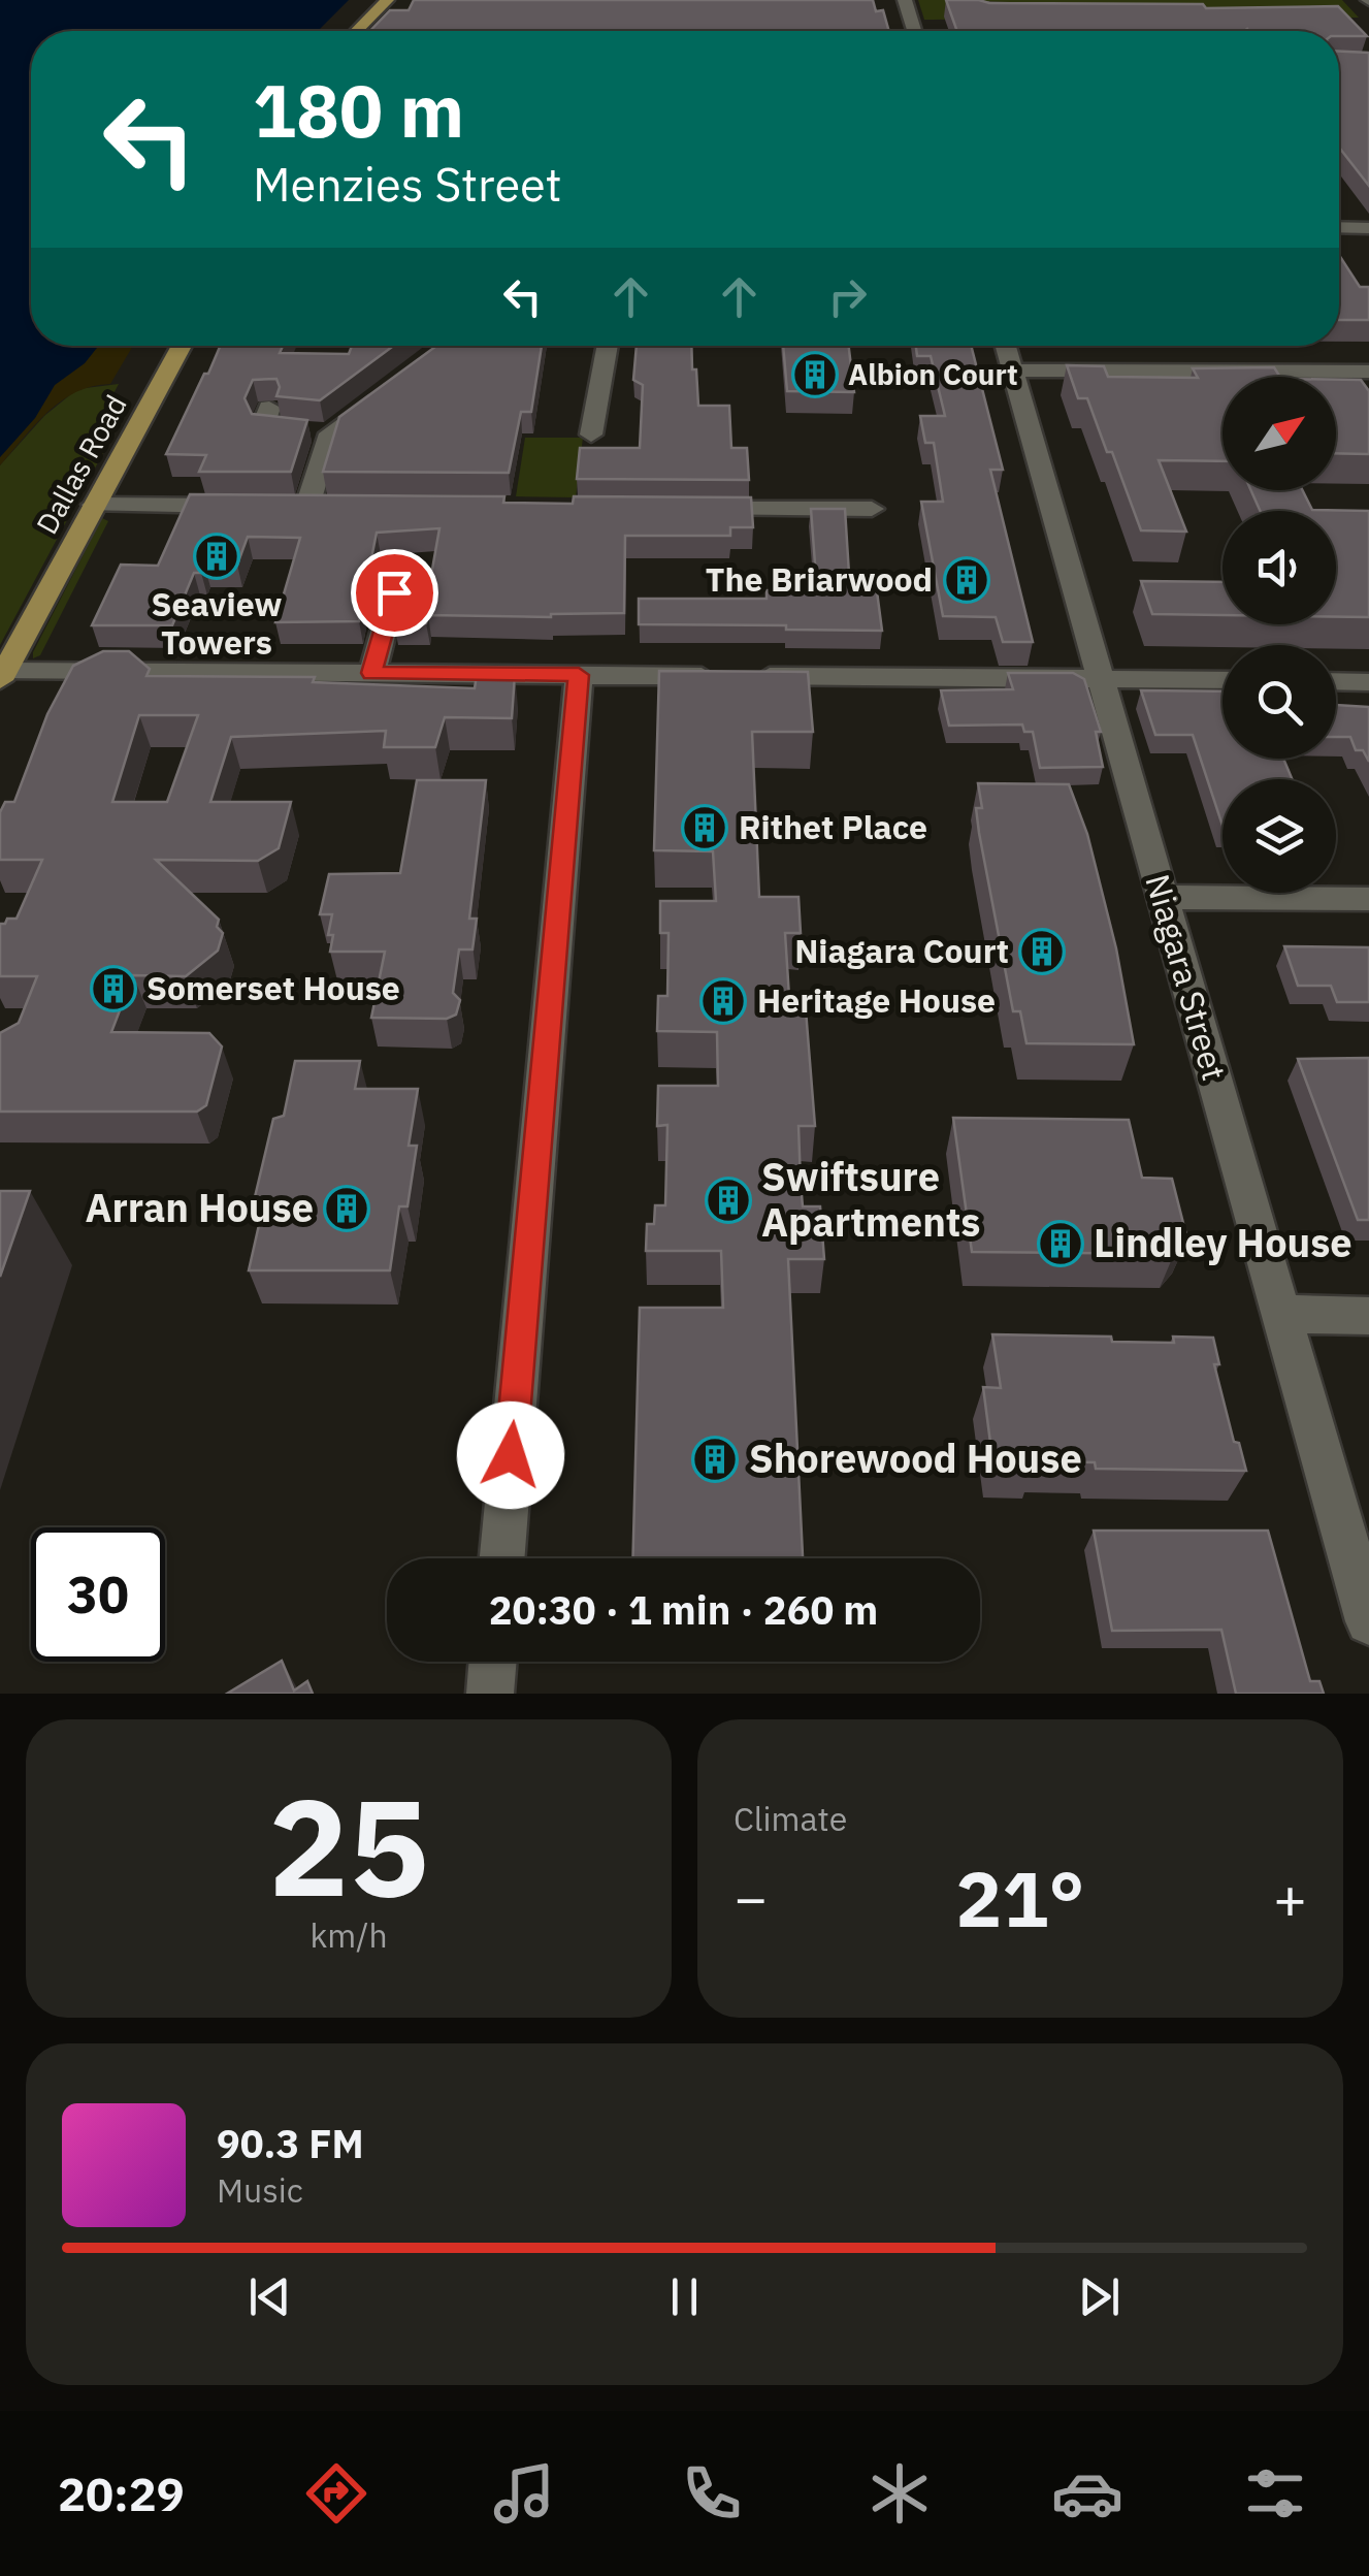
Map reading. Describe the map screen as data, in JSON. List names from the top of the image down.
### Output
{
  "streets": {
    "main road": ["Dallas Road"],
    "street": ["Niagara Street"]
  },
  "places": {
    "building": [
      "Albion Court",
      "Seaview Towers",
      "The Briarwood",
      "Rithet Place",
      "Niagara Court",
      "Somerset House",
      "Heritage House",
      "Swiftsure Apartments",
      "Arran House",
      "Lindley House",
      "Shorewood House"
    ]
  },
  "north": "top right",
  "page": {
    "turn": ["180 m", "Menzies Street"],
    "limit": "30",
    "trip": "20:30 · 1 min · 260 m",
    "tile": [
      ["25", "km/h"],
      "Climate"
    ],
    "heat": ["−", "21°", "+"],
    "song": ["90.3 FM", "Music"],
    "tabs": "20:29"
  }
}
